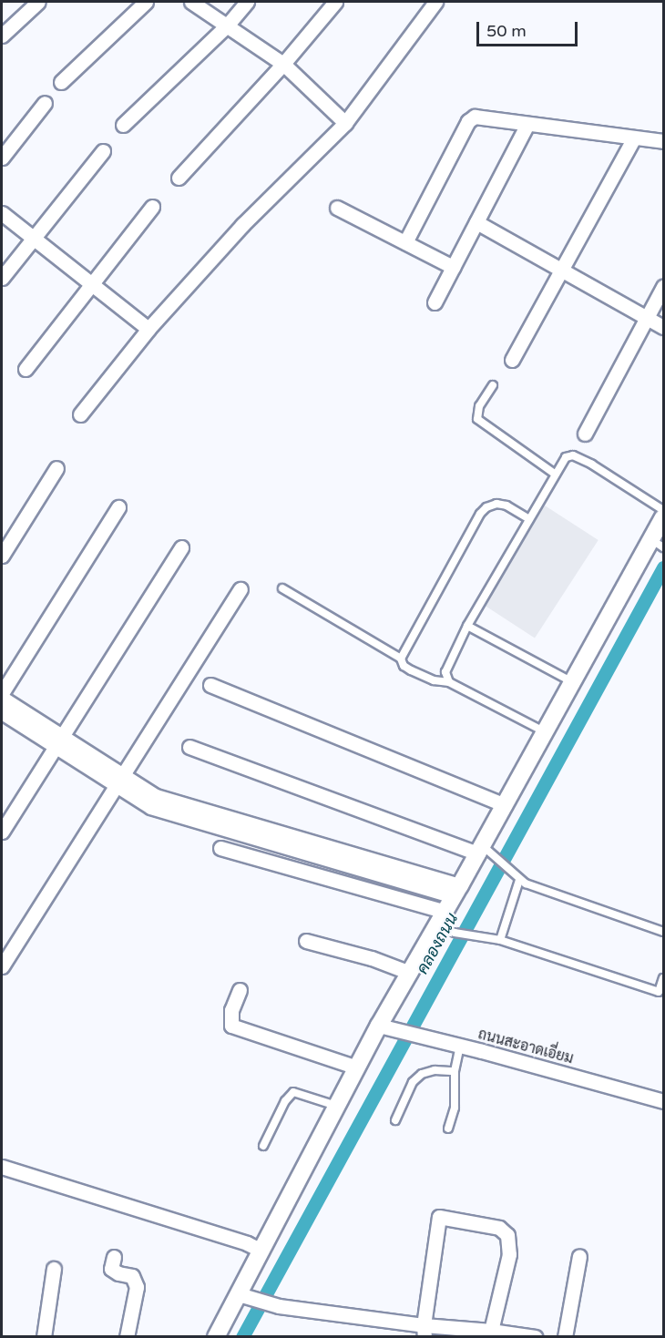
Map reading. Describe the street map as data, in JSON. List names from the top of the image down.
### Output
{
  "streets": {
    "street": ["ถนนสะอาดเอี่ยม"]
  },
  "water": ["คลองถนน"],
  "scale_bar": "50 m"
}
